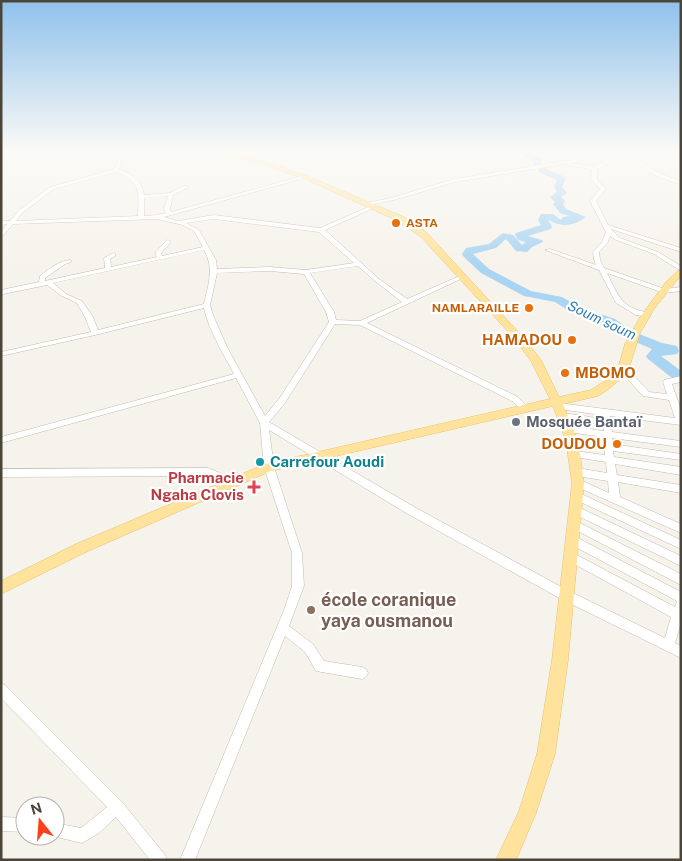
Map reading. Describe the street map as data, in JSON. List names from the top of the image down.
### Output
{
  "water": ["Soum soum"],
  "places": {
    "other": [
      "ASTA",
      "NAMLARAILLE",
      "HAMADOU",
      "MBOMO",
      "Mosquée Bantaï",
      "DOUDOU",
      "Carrefour Aoudi",
      "école coranique yaya ousmanou"
    ],
    "health": ["Pharmacie Ngaha Clovis"]
  },
  "north": "top"
}
